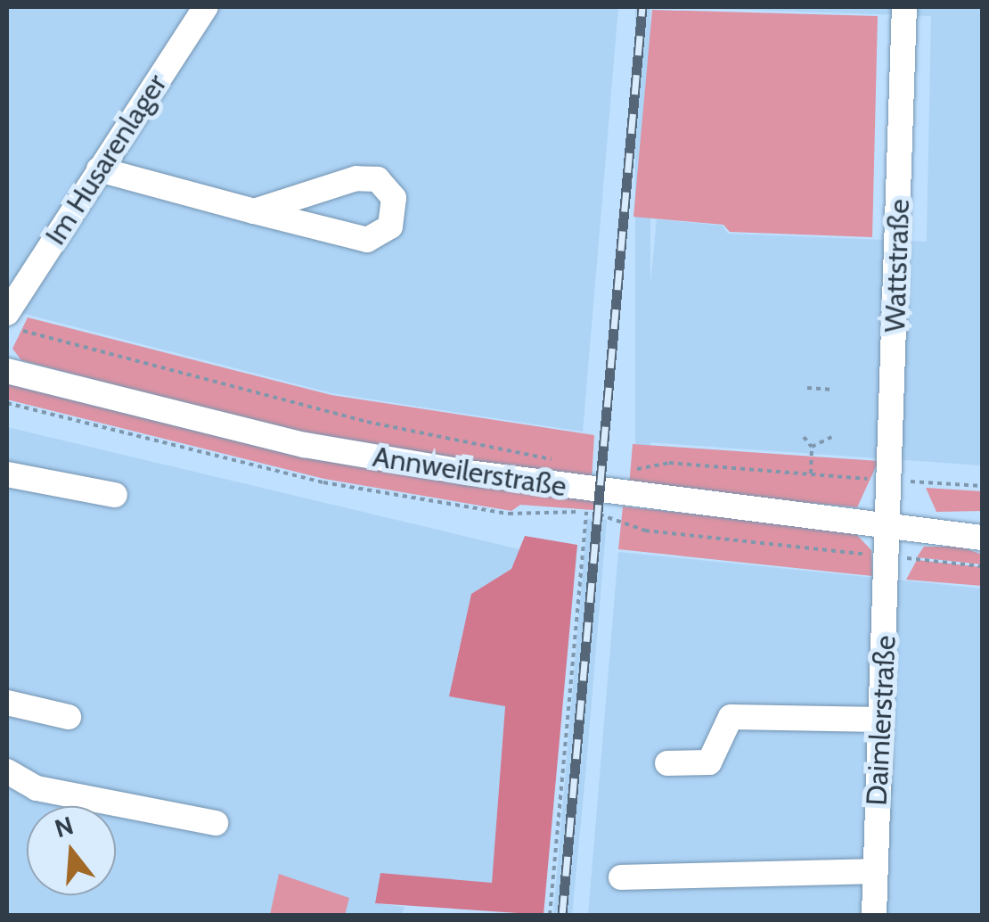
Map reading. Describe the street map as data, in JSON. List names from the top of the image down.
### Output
{
  "streets": {
    "street": [
      "Im Husarenlager",
      "Wattstraße",
      "Annweilerstraße",
      "Daimlerstraße"
    ]
  },
  "crossings": [
    ["Wattstraße", "Annweilerstraße"],
    ["Wattstraße", "Daimlerstraße"],
    ["Annweilerstraße", "Daimlerstraße"]
  ],
  "north": "top"
}
